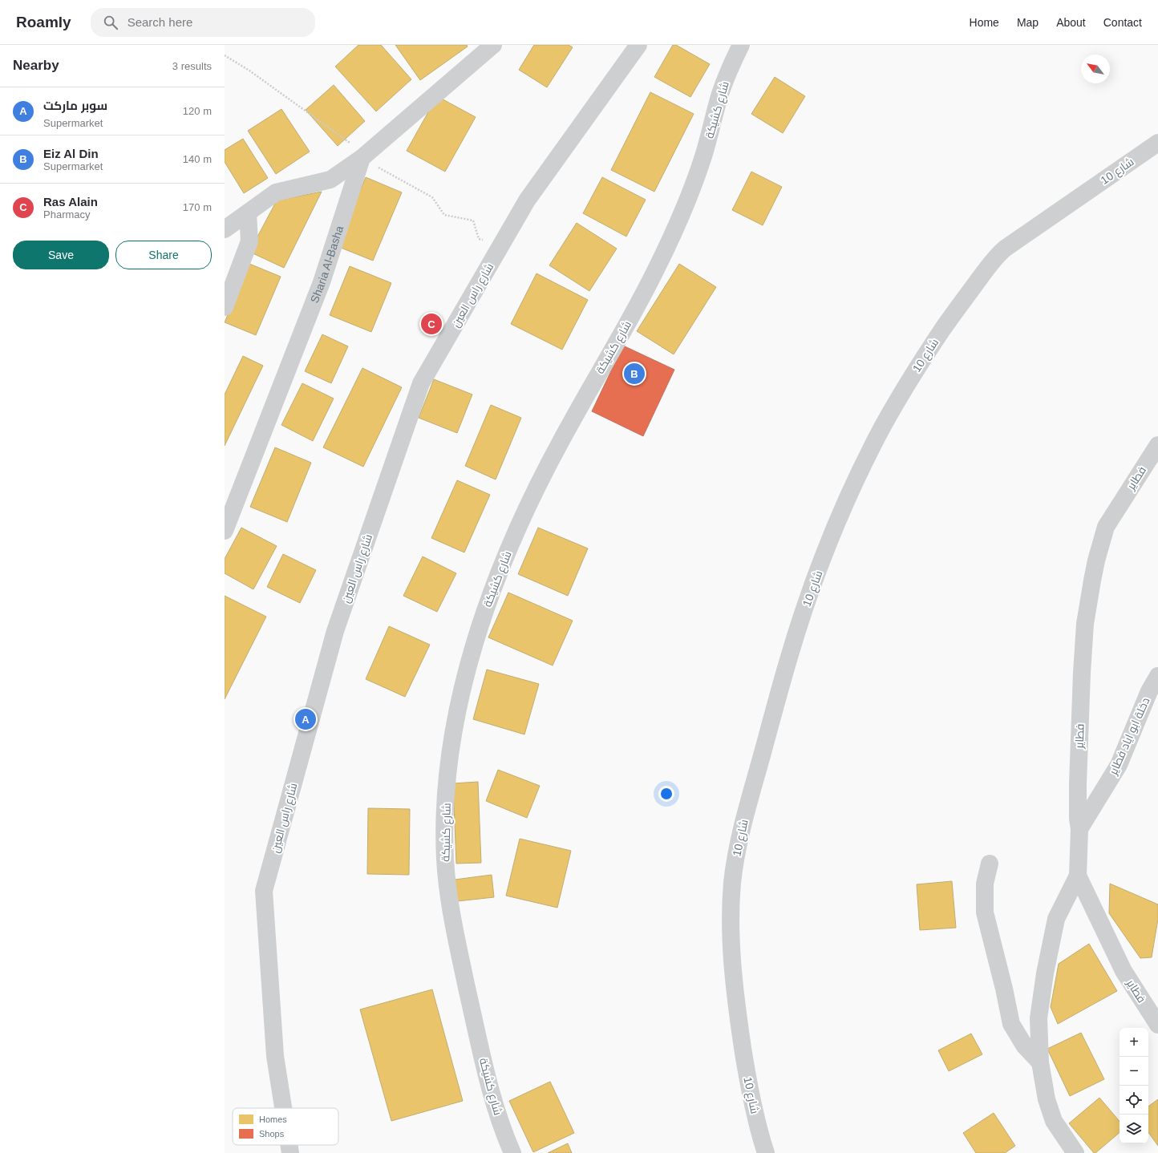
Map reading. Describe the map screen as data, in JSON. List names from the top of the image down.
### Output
{
  "streets": {
    "street": [
      "شارع كشيكة",
      "شارع 10",
      "Sharia Al-Basha",
      "شارع راس العين",
      "فطاير",
      "دخلة ابو اياد فطاير"
    ]
  },
  "crossings": [
    ["فطاير", "دخلة ابو اياد فطاير"]
  ],
  "legend": ["Homes", "Shops"],
  "north": "top left",
  "page": {
    "header": "Roamly",
    "search": "Search here",
    "nav": [
      "Home",
      "Map",
      "About",
      "Contact"
    ],
    "heading": ["Nearby", "3 results"],
    "list": [
      {
        "mark": "A",
        "name": "سوبر ماركت",
        "note": "Supermarket",
        "value": "120 m"
      },
      {
        "mark": "B",
        "name": "Eiz Al Din",
        "note": "Supermarket",
        "value": "140 m"
      },
      {
        "mark": "C",
        "name": "Ras Alain",
        "note": "Pharmacy",
        "value": "170 m"
      }
    ],
    "buttons": ["Save", "Share"],
    "pins": ["C", "B", "A"],
    "map_buttons": ["+", "−"]
  }
}
